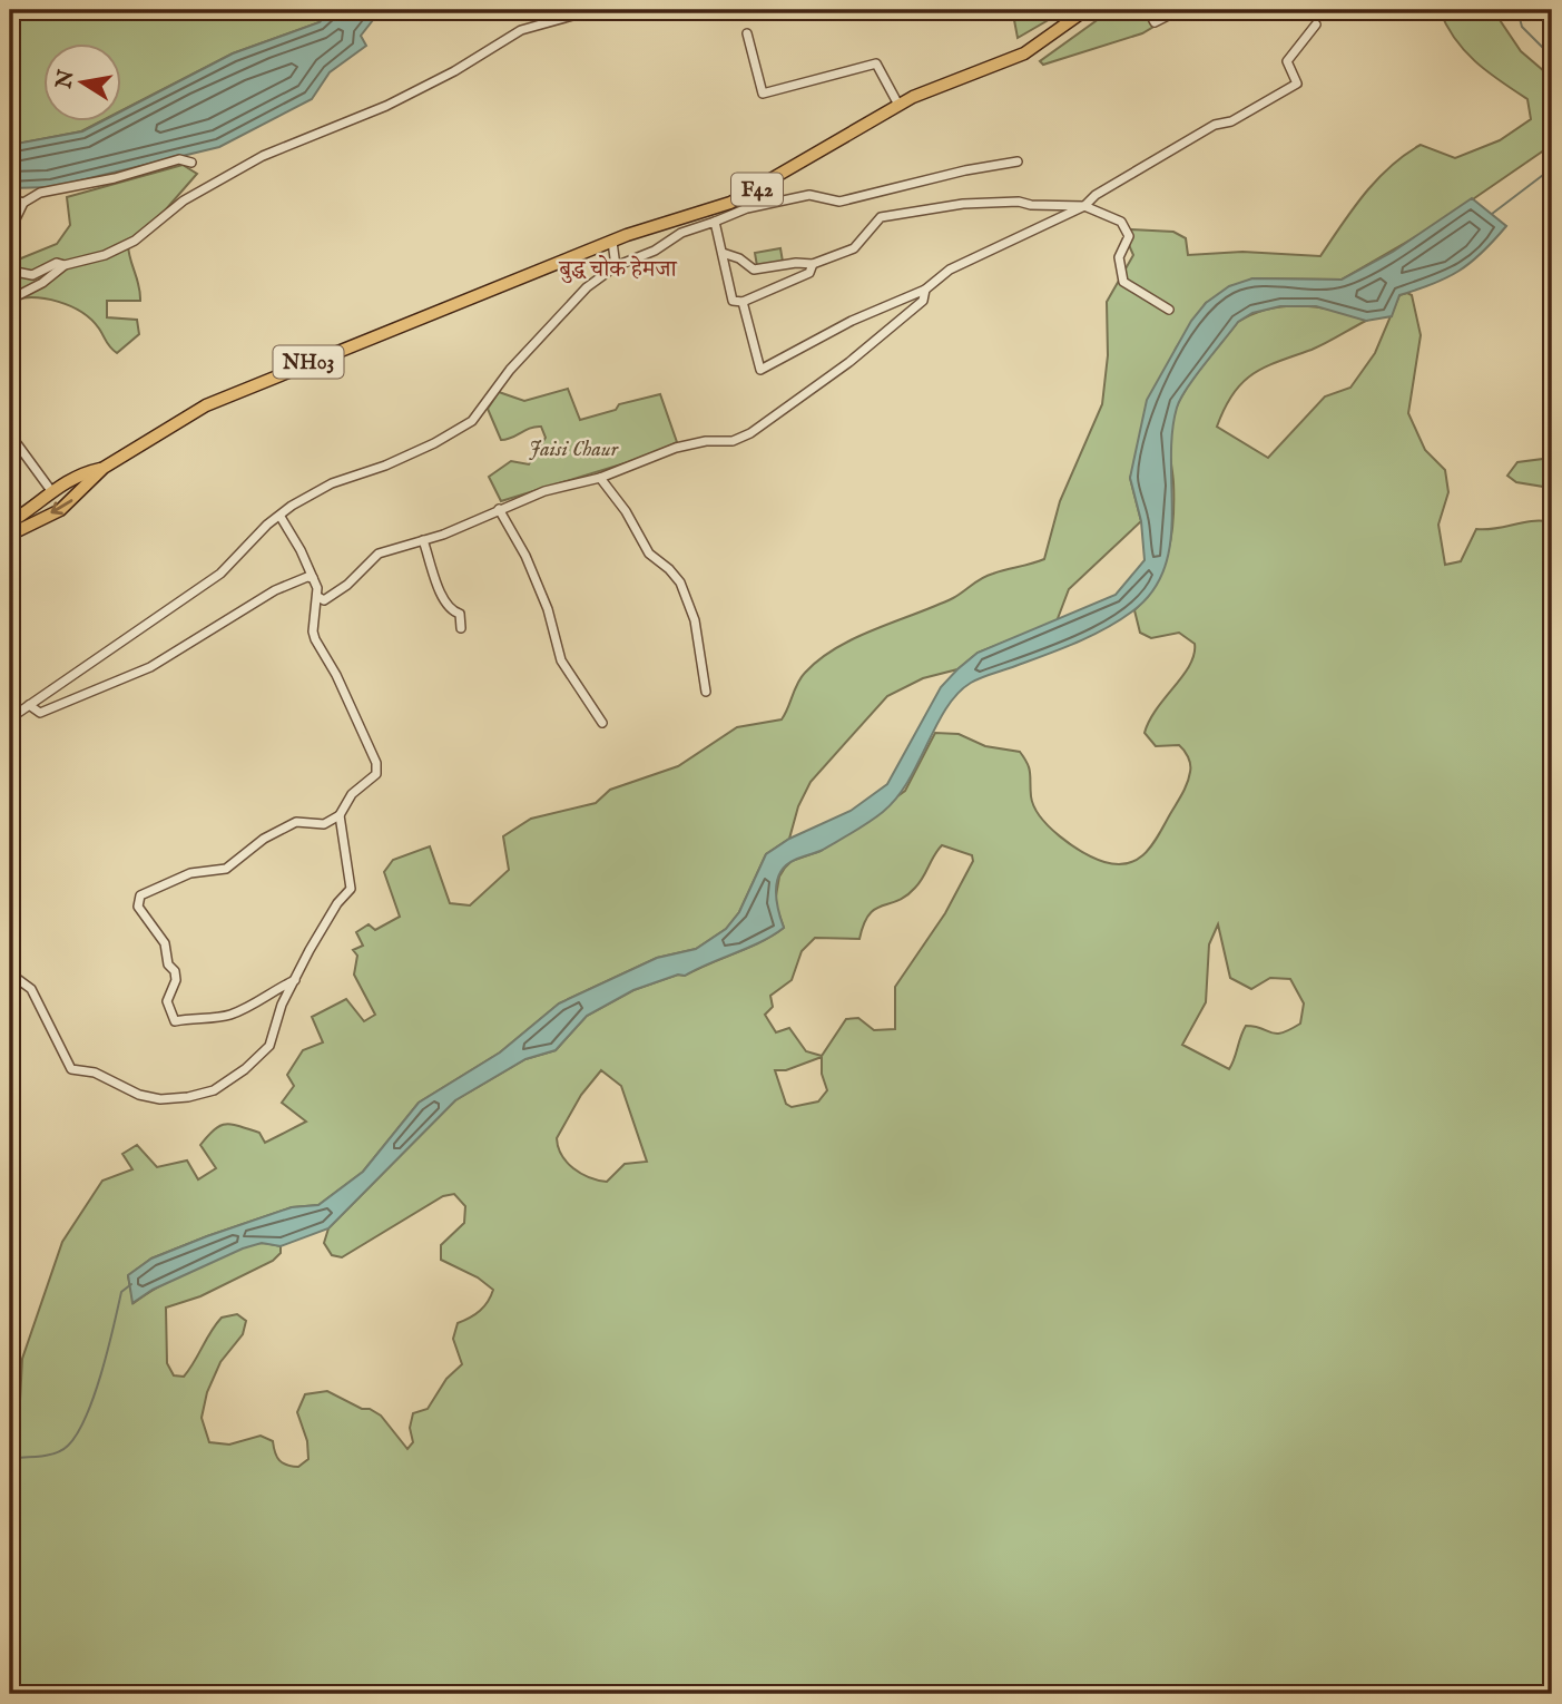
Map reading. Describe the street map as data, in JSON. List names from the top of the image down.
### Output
{
  "streets": {
    "highway": ["F42", "NH03"]
  },
  "crossings": [
    ["F42", "NH03"]
  ],
  "districts": ["बुद्ध चोक हेमजा"],
  "parks": ["Jaisi Chaur"],
  "north": "left"
}
